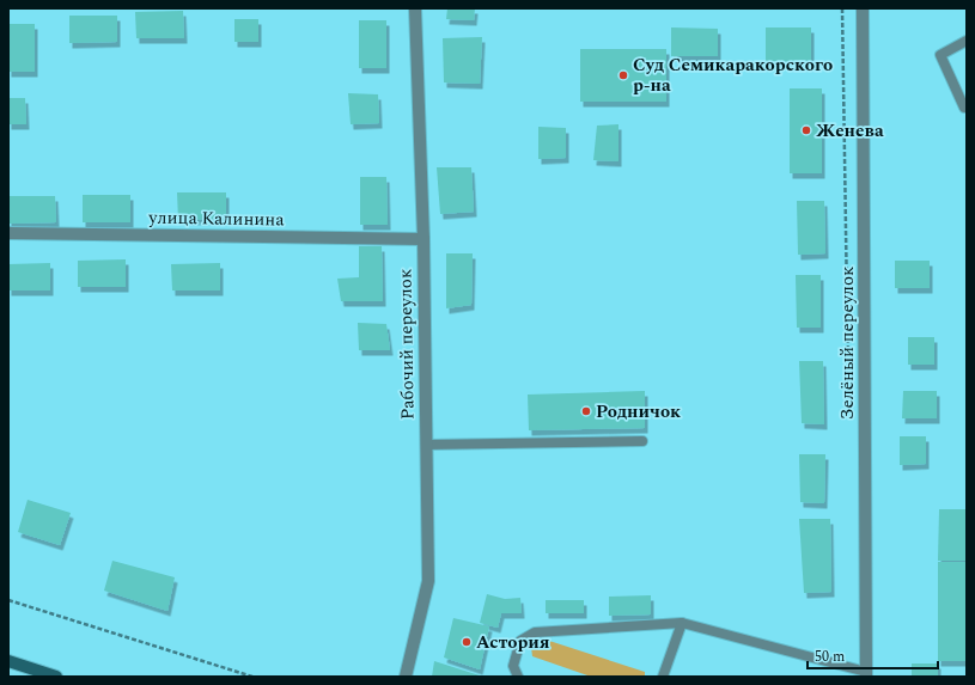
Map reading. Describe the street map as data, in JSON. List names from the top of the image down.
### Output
{
  "streets": {
    "street": ["улица Калинина", "Зелёный переулок", "Рабочий переулок"]
  },
  "crossings": [
    ["улица Калинина", "Рабочий переулок"]
  ],
  "places": [
    "Суд Семикаракорского р-на",
    "Женева",
    "Родничок",
    "Астория"
  ],
  "scale_bar": "50 m"
}
